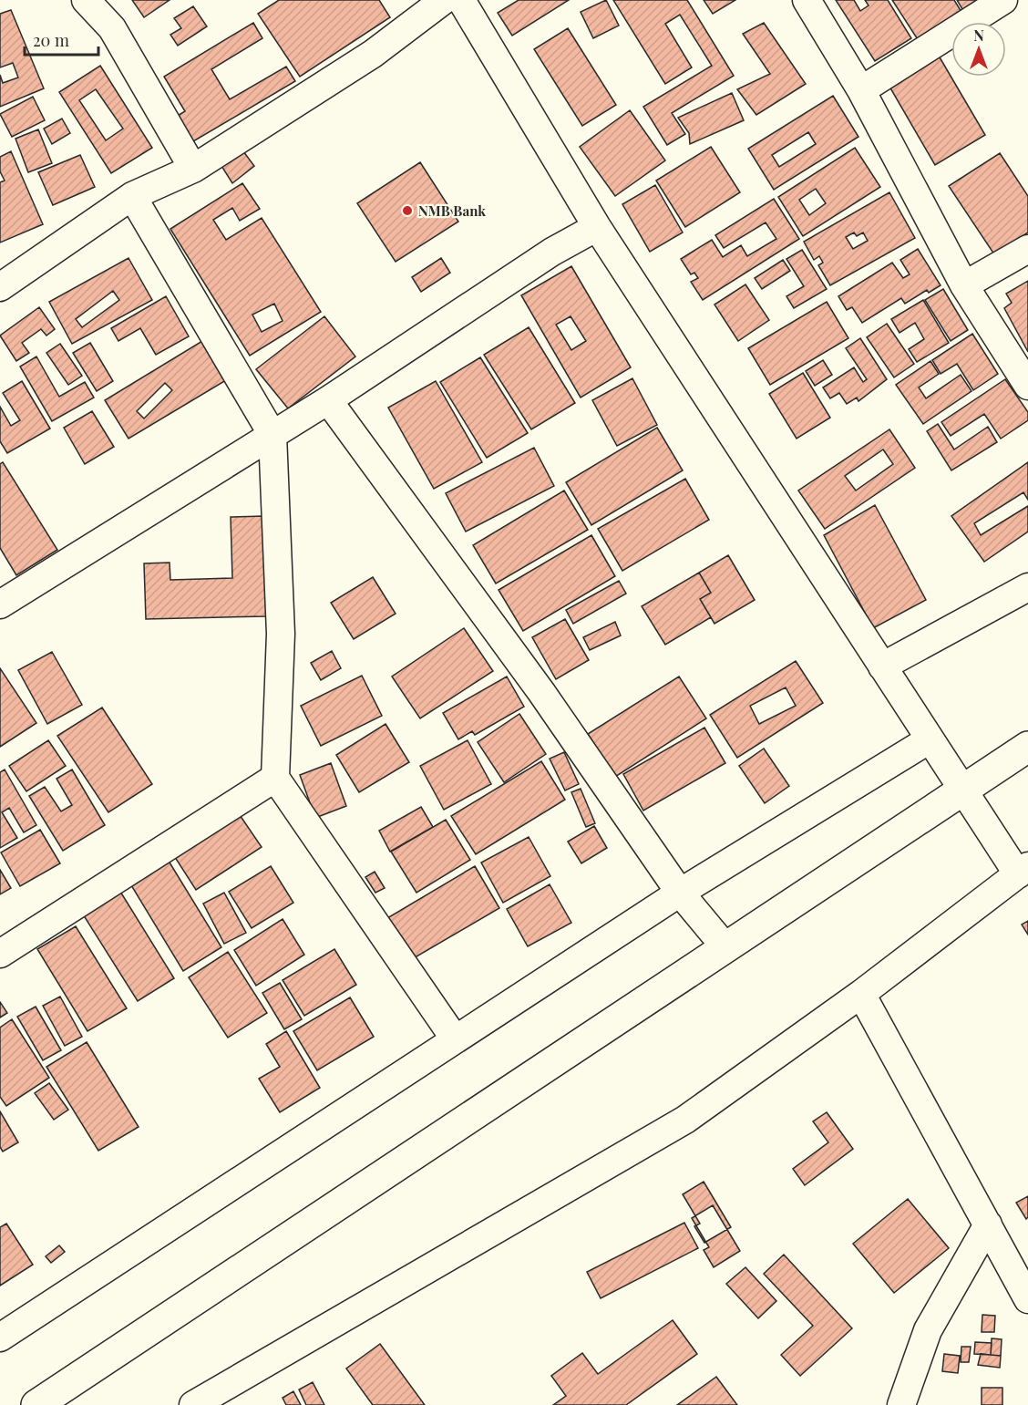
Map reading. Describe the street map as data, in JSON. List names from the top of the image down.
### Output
{
  "places": ["NMB Bank"],
  "scale_bar": "20 m",
  "north": "top"
}
